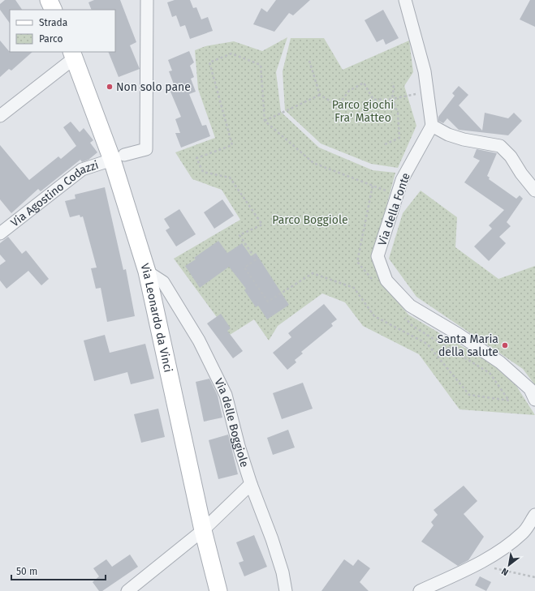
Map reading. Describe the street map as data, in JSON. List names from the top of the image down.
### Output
{
  "streets": {
    "street": [
      "Via Agostino Codazzi",
      "Via della Fonte",
      "Via Leonardo da Vinci",
      "Via delle Boggiole"
    ]
  },
  "crossings": [
    ["Via Agostino Codazzi", "Via Leonardo da Vinci"],
    ["Via Leonardo da Vinci", "Via delle Boggiole"]
  ],
  "parks": ["Parco giochi Fra' Matteo", "Parco Boggiole"],
  "places": ["Non solo pane", "Santa Maria della salute"],
  "legend": ["Strada", "Parco"],
  "scale_bar": "50 m",
  "north": "bottom left"
}
